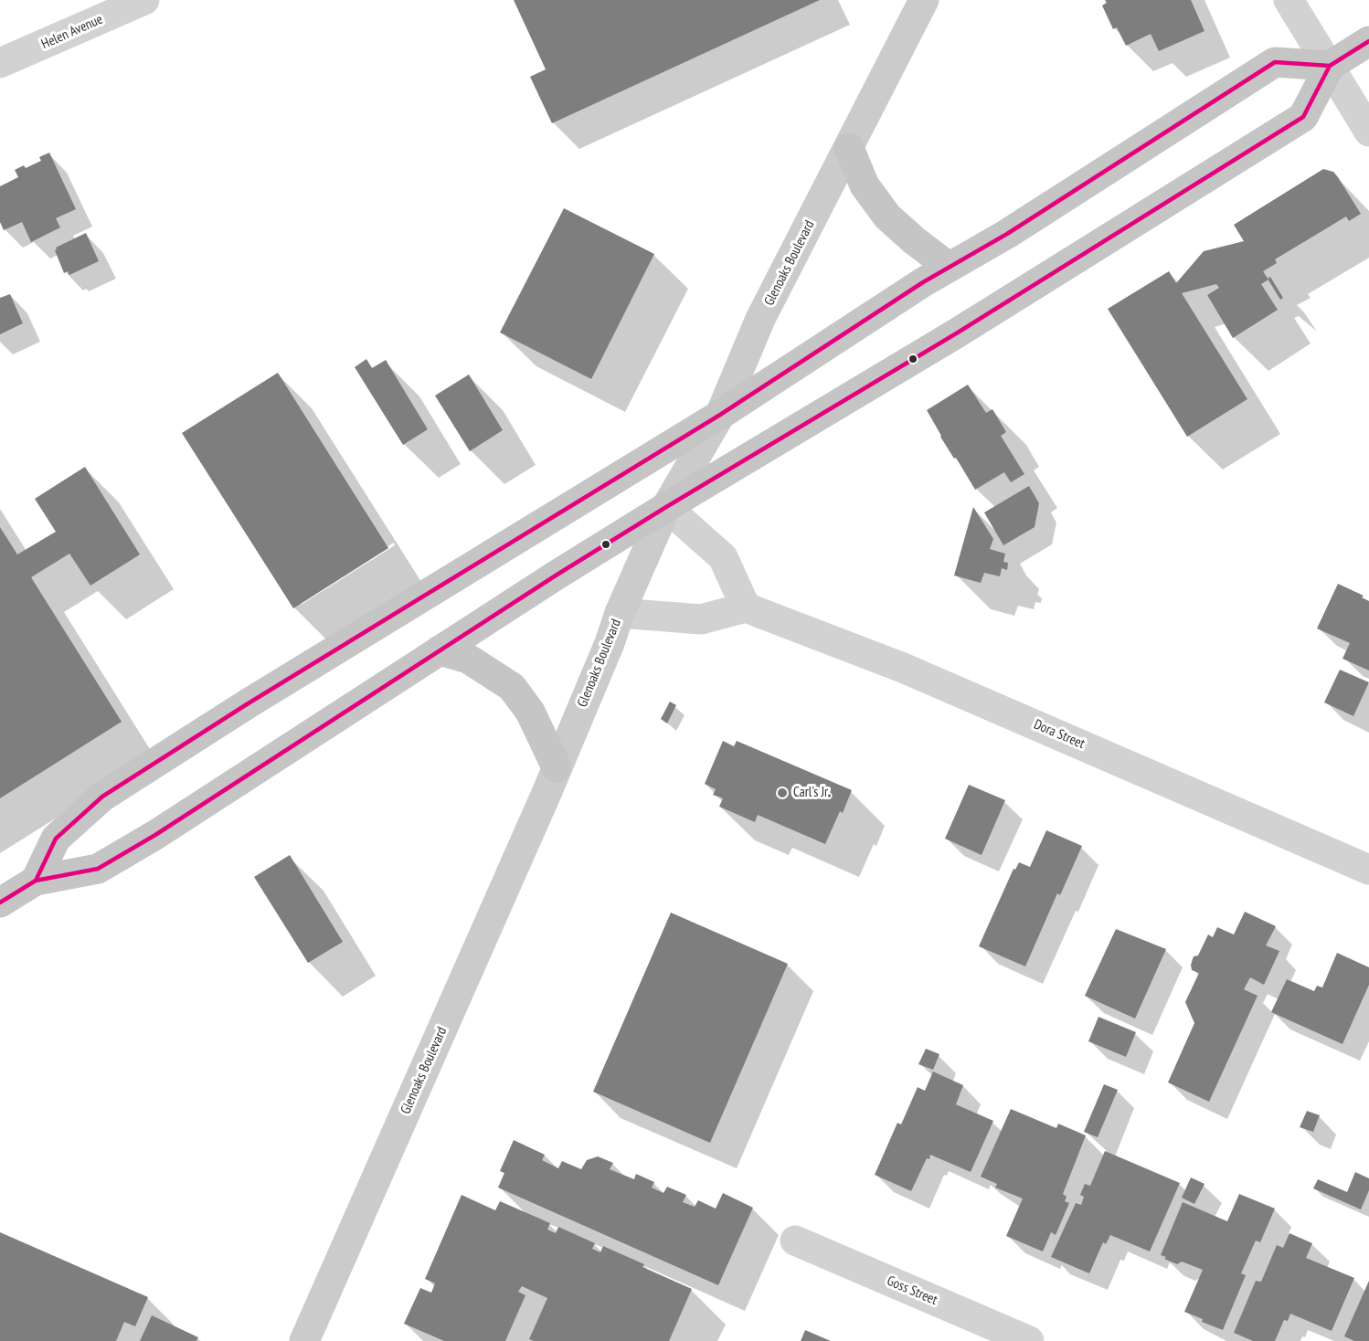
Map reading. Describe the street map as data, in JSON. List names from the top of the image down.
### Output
{
  "streets": {
    "main road": ["Glenoaks Boulevard"],
    "street": ["Helen Avenue", "Dora Street", "Goss Street"]
  },
  "places": ["Carl's Jr."]
}
